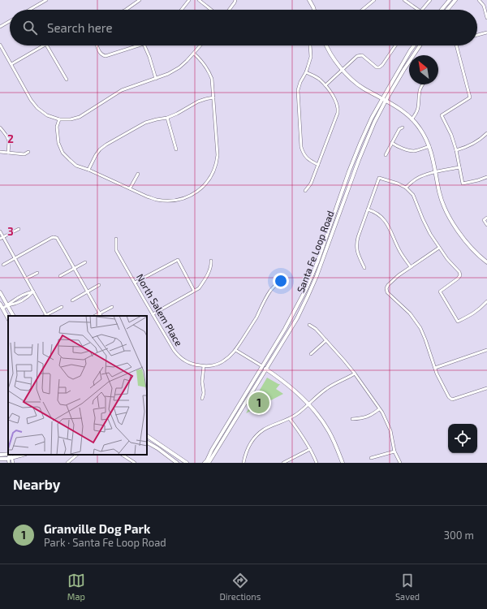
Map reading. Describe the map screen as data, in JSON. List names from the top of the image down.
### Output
{
  "streets": {
    "main road": ["Santa Fe Loop Road"],
    "street": ["North Salem Place"]
  },
  "north": "top left",
  "page": {
    "search": "Search here",
    "pins": "1",
    "heading": "Nearby",
    "list": [
      {
        "mark": "1",
        "name": "Granville Dog Park",
        "note": "Park · Santa Fe Loop Road",
        "value": "300 m"
      }
    ],
    "nav": ["Map", "Directions", "Saved"]
  },
  "grid": {
    "rows": ["2", "3"]
  }
}
